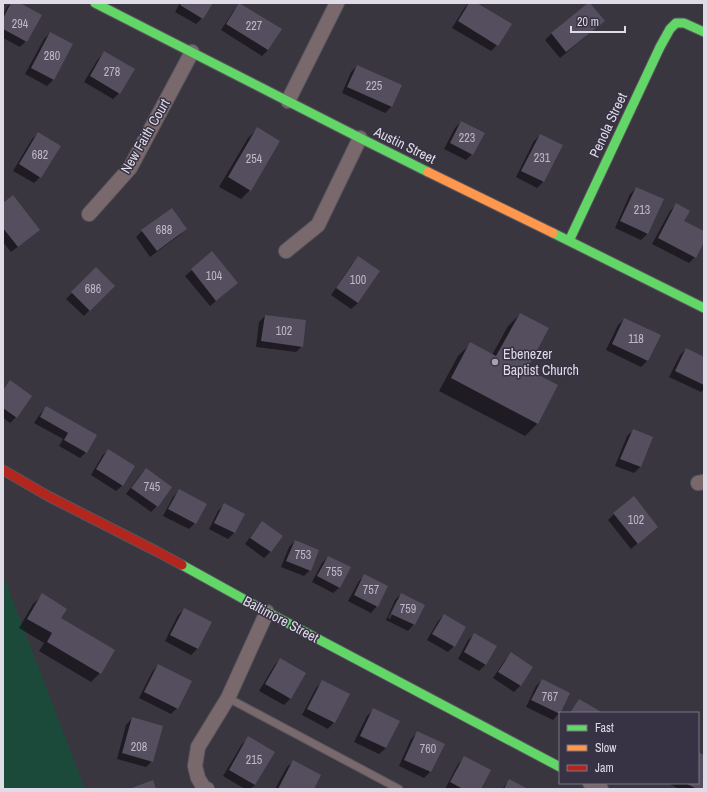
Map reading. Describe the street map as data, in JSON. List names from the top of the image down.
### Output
{
  "streets": {
    "street": [
      "Penola Street",
      "New Faith Court",
      "Austin Street",
      "Baltimore Street"
    ]
  },
  "crossings": [
    ["Penola Street", "Austin Street"],
    ["New Faith Court", "Austin Street"]
  ],
  "places": ["Ebenezer Baptist Church"],
  "house_numbers": [
    "294",
    "227",
    "280",
    "278",
    "225",
    "223",
    "682",
    "231",
    "254",
    "213",
    "688",
    "104",
    "100",
    "686",
    "102",
    "118",
    "745",
    "102",
    "753",
    "755",
    "757",
    "759",
    "767",
    "208",
    "760",
    "215"
  ],
  "legend": ["Fast", "Slow", "Jam"],
  "scale_bar": "20 m"
}
